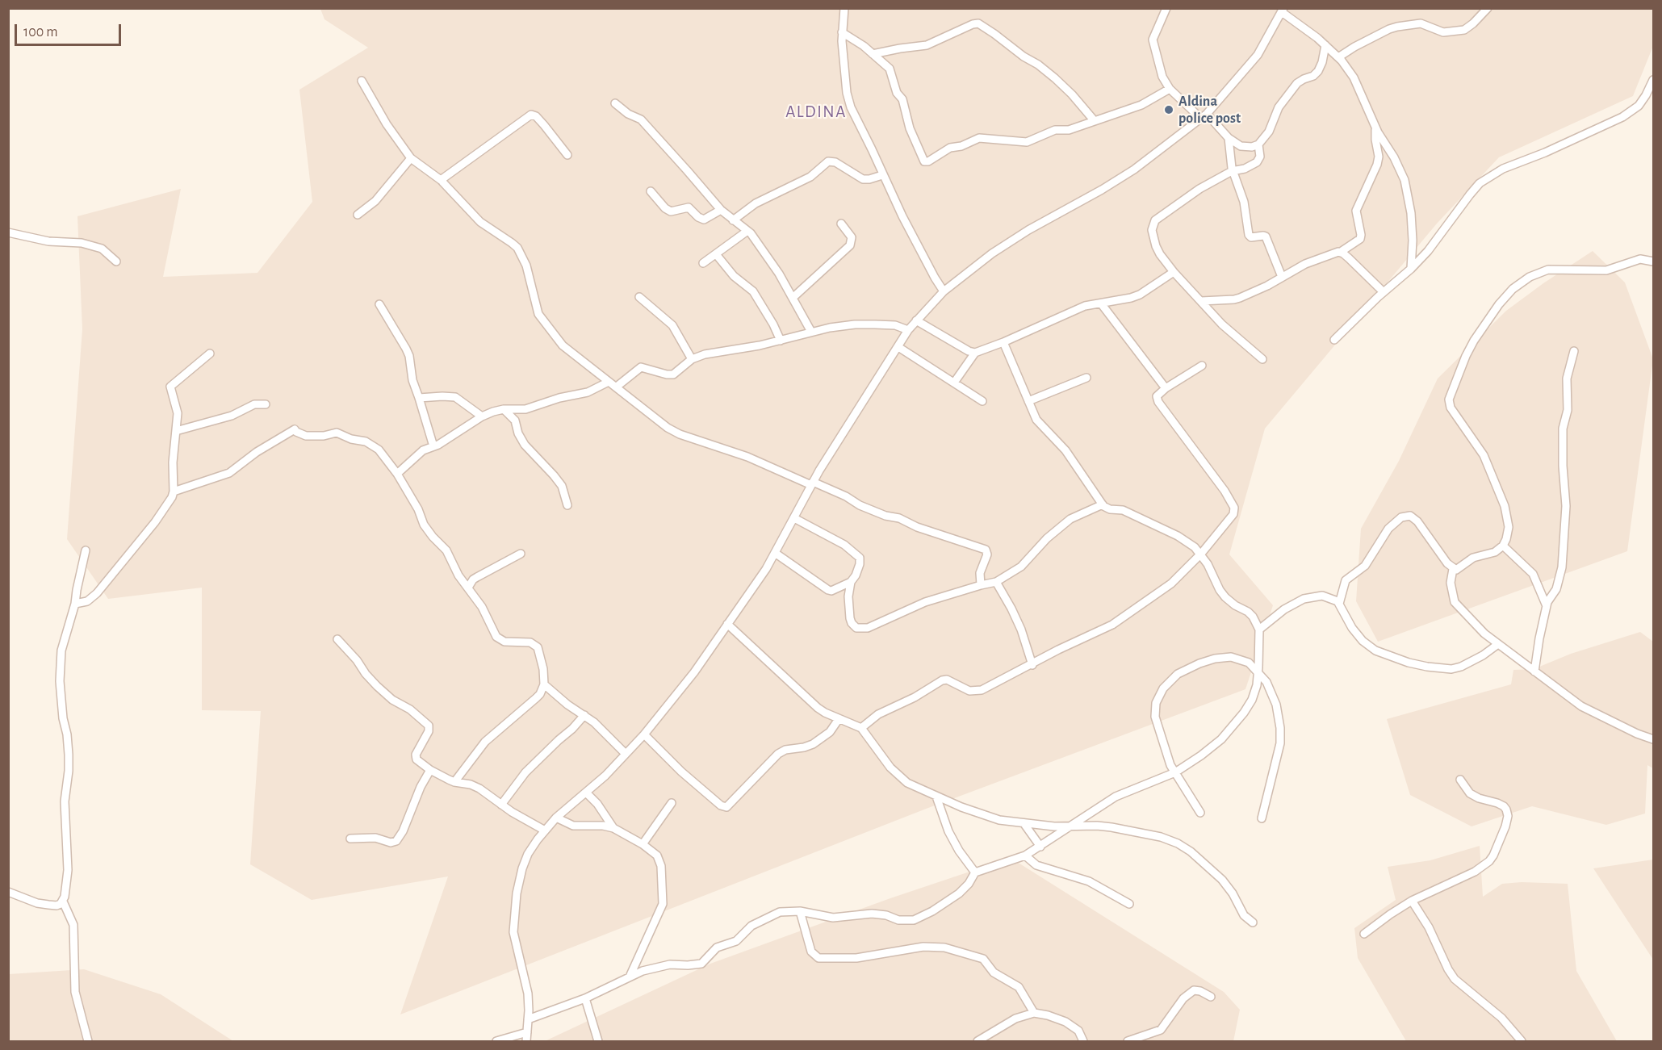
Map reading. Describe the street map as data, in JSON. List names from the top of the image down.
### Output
{
  "districts": ["ALDINA"],
  "places": ["Aldina police post"],
  "scale_bar": "100 m"
}
